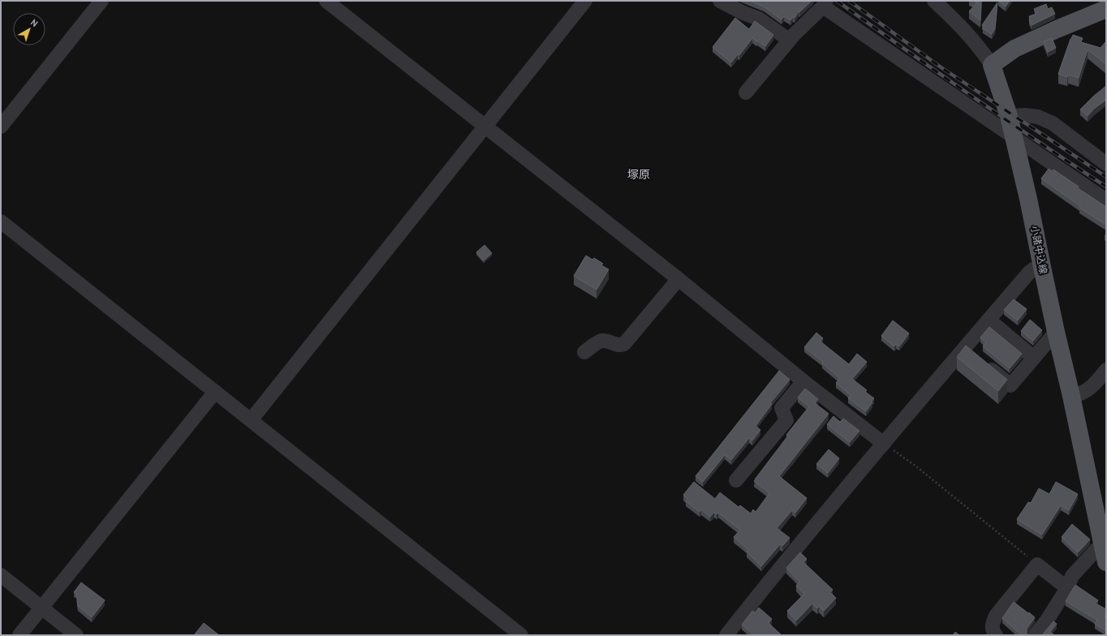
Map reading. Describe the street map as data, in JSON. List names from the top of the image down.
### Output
{
  "streets": {
    "main road": ["小諸中込線"]
  },
  "districts": ["塚原"],
  "north": "top right"
}
